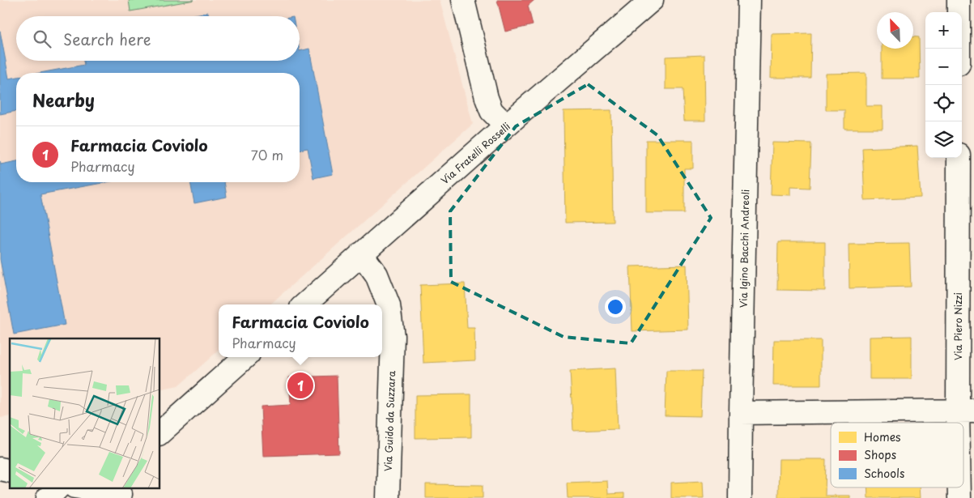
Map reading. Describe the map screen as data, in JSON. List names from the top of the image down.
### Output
{
  "streets": {
    "street": [
      "Via Fratelli Rosselli",
      "Via Igino Bacchi Andreoli",
      "Via Piero Nizzi",
      "Via Guido da Suzzara"
    ]
  },
  "crossings": [
    ["Via Fratelli Rosselli", "Via Guido da Suzzara"]
  ],
  "legend": ["Homes", "Shops", "Schools"],
  "north": "top left",
  "page": {
    "map_buttons": ["+", "−"],
    "search": "Search here",
    "heading": "Nearby",
    "list": [
      {
        "mark": "1",
        "name": "Farmacia Coviolo",
        "note": "Pharmacy",
        "value": "70 m"
      }
    ],
    "popup": ["Farmacia Coviolo", "Pharmacy"],
    "pins": "1"
  }
}
